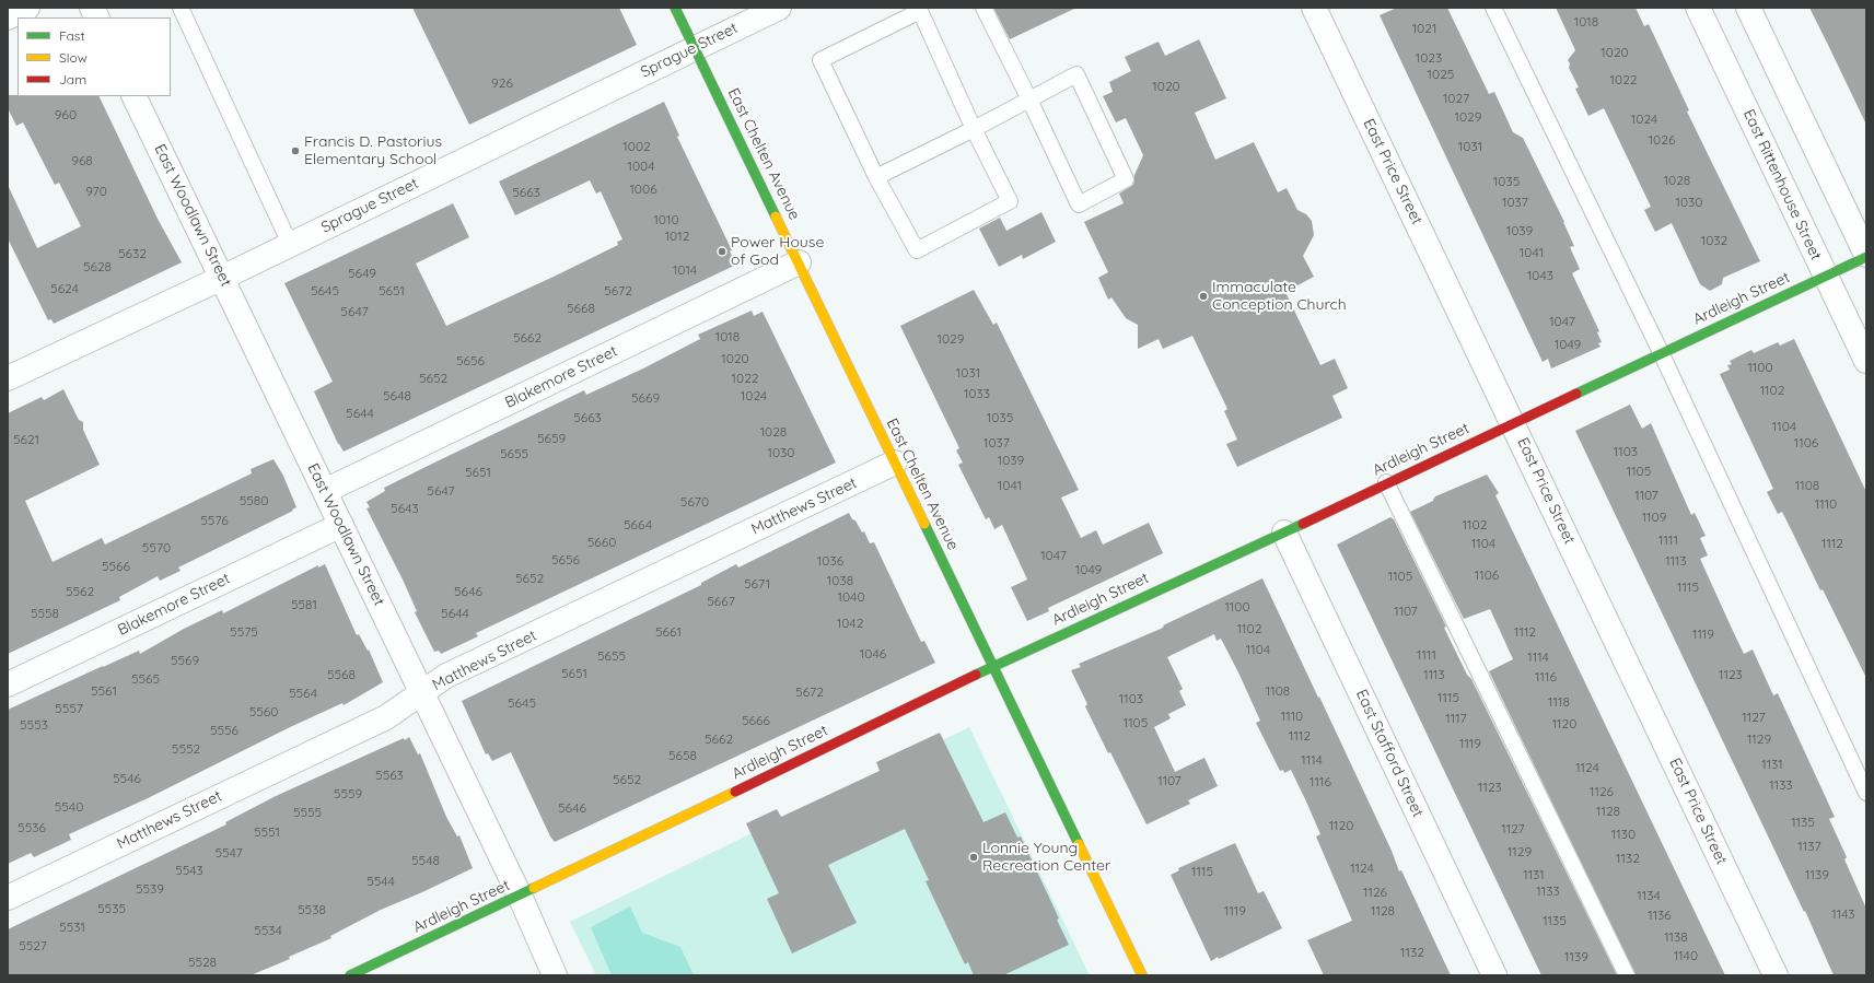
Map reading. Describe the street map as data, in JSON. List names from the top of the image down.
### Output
{
  "streets": {
    "street": [
      "Sprague Street",
      "East Chelten Avenue",
      "East Price Street",
      "East Rittenhouse Street",
      "East Woodlawn Street",
      "Ardleigh Street",
      "Blakemore Street",
      "Matthews Street",
      "East Stafford Street"
    ]
  },
  "crossings": [
    ["Sprague Street", "East Chelten Avenue"],
    ["Sprague Street", "East Woodlawn Street"],
    ["East Chelten Avenue", "Ardleigh Street"],
    ["East Chelten Avenue", "Blakemore Street"],
    ["East Chelten Avenue", "Matthews Street"],
    ["East Price Street", "Ardleigh Street"],
    ["East Rittenhouse Street", "Ardleigh Street"],
    ["East Woodlawn Street", "Ardleigh Street"],
    ["East Woodlawn Street", "Blakemore Street"],
    ["East Woodlawn Street", "Matthews Street"],
    ["Ardleigh Street", "East Stafford Street"]
  ],
  "places": [
    "Francis D. Pastorius Elementary School",
    "Power House of God",
    "Immaculate Conception Church",
    "Lonnie Young Recreation Center"
  ],
  "house_numbers": [
    "1018",
    "1021",
    "1020",
    "1023",
    "1025",
    "1022",
    "926",
    "1020",
    "1027",
    "960",
    "1029",
    "1024",
    "1026",
    "1002",
    "1031",
    "968",
    "1004",
    "1028",
    "1035",
    "1006",
    "970",
    "5663",
    "1037",
    "1030",
    "1010",
    "1039",
    "1012",
    "1032",
    "1041",
    "5632",
    "5628",
    "1014",
    "5649",
    "1043",
    "5624",
    "5645",
    "5651",
    "5672",
    "5668",
    "5647",
    "1047",
    "1018",
    "5662",
    "1029",
    "1049",
    "1020",
    "5656",
    "1100",
    "1031",
    "5652",
    "1022",
    "1102",
    "1033",
    "5648",
    "1024",
    "5669",
    "5644",
    "5663",
    "1035",
    "1104",
    "1028",
    "5659",
    "5621",
    "1037",
    "1106",
    "1103",
    "1030",
    "5655",
    "1039",
    "1105",
    "5651",
    "1041",
    "1108",
    "5647",
    "1107",
    "5580",
    "5670",
    "1110",
    "5643",
    "1109",
    "5576",
    "5664",
    "1102",
    "1111",
    "5660",
    "1104",
    "1112",
    "5570",
    "1047",
    "5656",
    "1036",
    "1113",
    "5566",
    "1049",
    "1106",
    "1105",
    "5652",
    "1038",
    "5671",
    "1115",
    "5562",
    "5646",
    "1040",
    "5667",
    "5581",
    "1100",
    "1107",
    "5558",
    "5644",
    "1042",
    "1102",
    "5575",
    "5661",
    "1112",
    "1119",
    "1104",
    "1046",
    "1111",
    "5655",
    "1114",
    "5569",
    "5651",
    "5568",
    "1113",
    "1123",
    "1116",
    "5565",
    "5561",
    "1108",
    "5672",
    "5564",
    "1115",
    "1103",
    "1118",
    "5645",
    "5557",
    "5560",
    "1110",
    "1127",
    "1117",
    "5666",
    "1105",
    "1120",
    "5553",
    "5556",
    "1112",
    "5662",
    "1129",
    "1119",
    "5552",
    "5658",
    "1114",
    "1131",
    "1124",
    "5563",
    "5546",
    "5652",
    "1107",
    "1116",
    "1133",
    "1123",
    "1126",
    "5559",
    "5540",
    "5646",
    "1128",
    "5555",
    "1135",
    "1120",
    "5536",
    "1127",
    "5551",
    "1130",
    "1137",
    "1129",
    "5547",
    "1132",
    "5548",
    "1124",
    "5543",
    "1115",
    "1131",
    "1139",
    "5544",
    "5539",
    "1133",
    "1126",
    "1134",
    "5535",
    "5538",
    "1119",
    "1128",
    "1143",
    "1136",
    "1135",
    "5531",
    "5534",
    "1138",
    "5527",
    "1132",
    "1140",
    "1139",
    "5528"
  ],
  "legend": ["Fast", "Slow", "Jam"]
}
